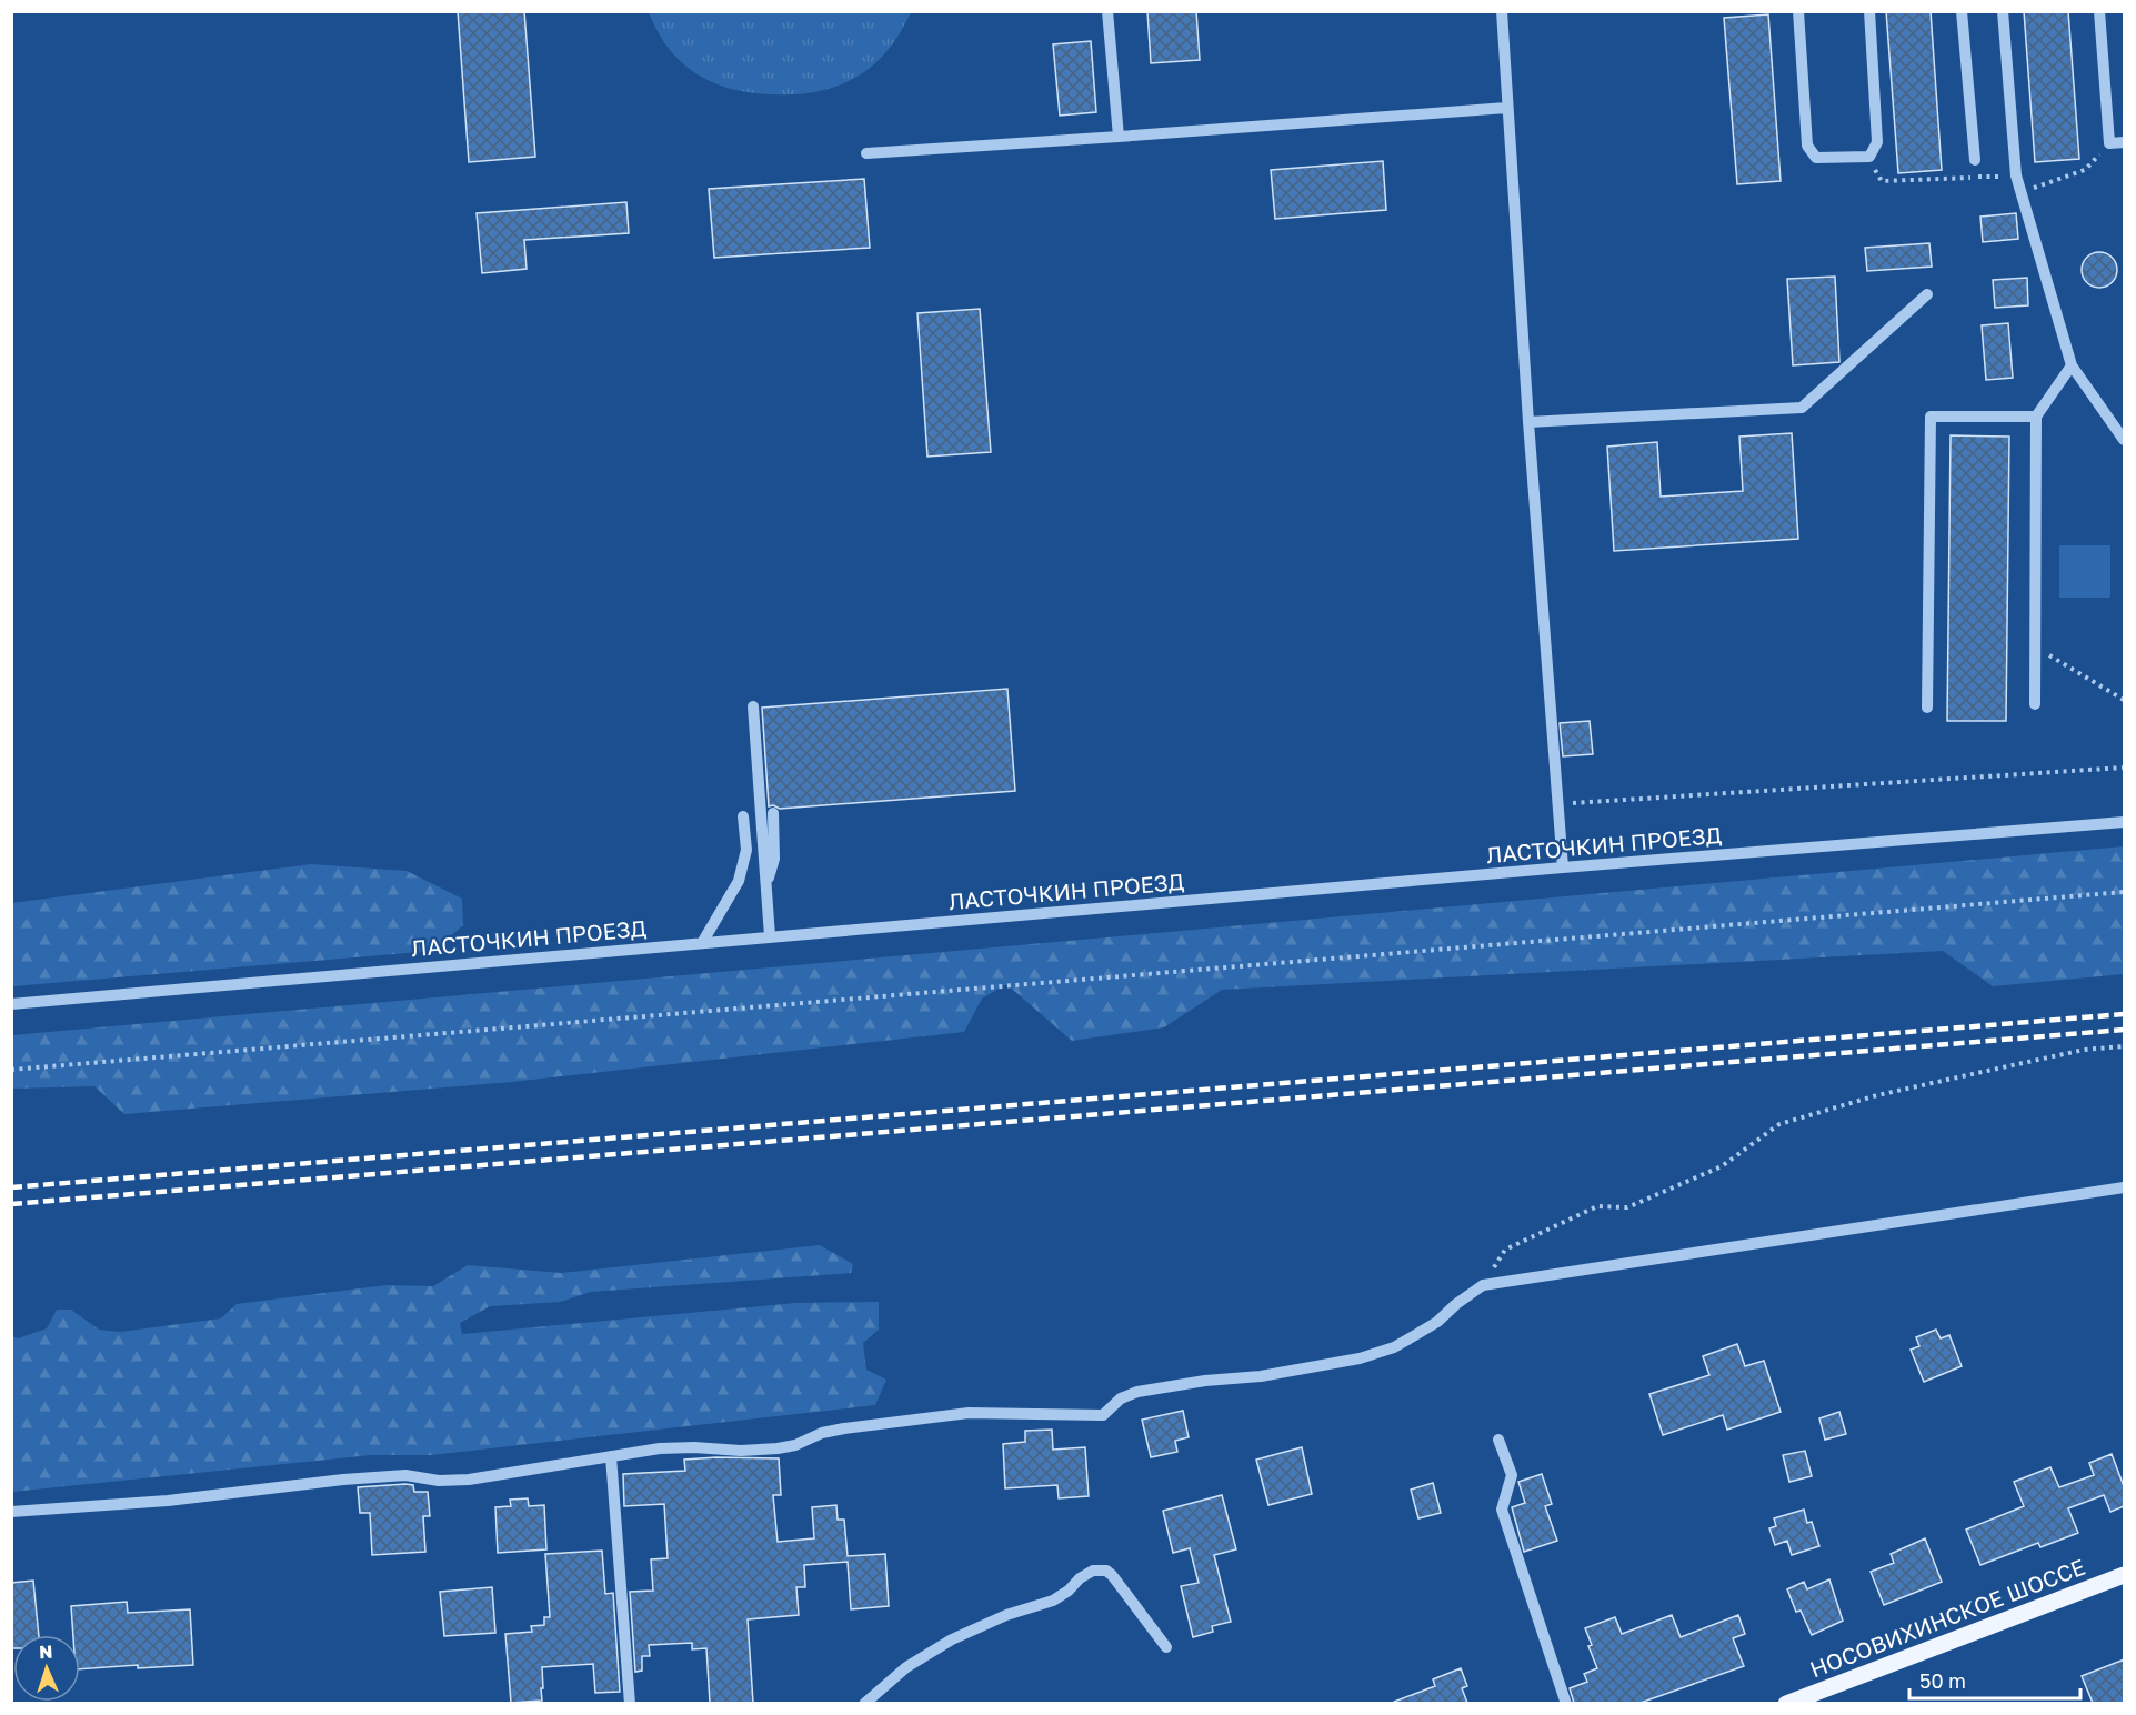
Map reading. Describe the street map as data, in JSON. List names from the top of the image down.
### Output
{
  "streets": {
    "main road": ["НОСОВИХИНСКОЕ ШОССЕ"],
    "street": ["ЛАСТОЧКИН ПРОЕЗД"]
  },
  "scale_bar": "50 m",
  "north": "top"
}
